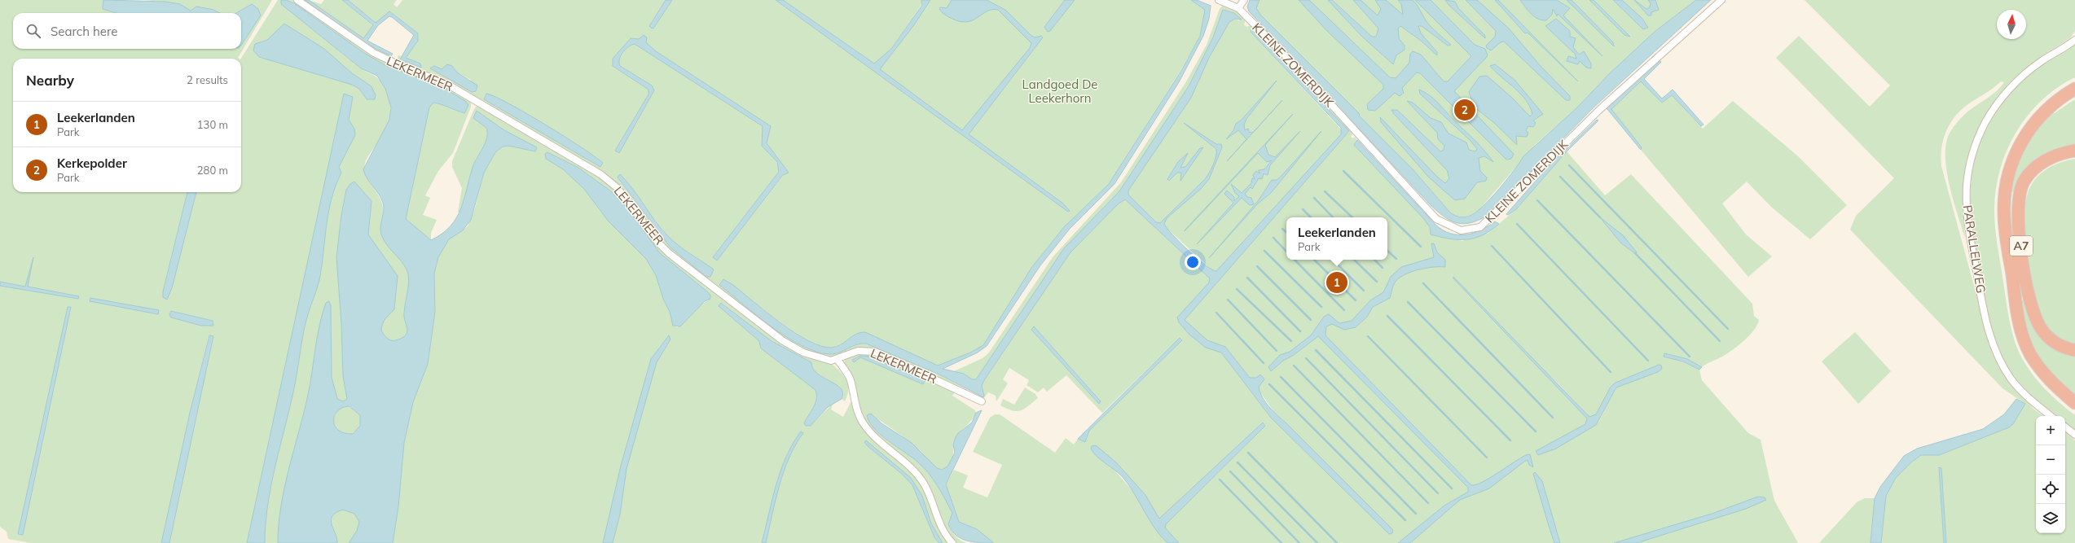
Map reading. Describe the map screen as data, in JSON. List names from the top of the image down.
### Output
{
  "streets": {
    "highway": ["A7"],
    "street": ["KLEINE ZOMERDIJK", "LEKERMEER", "PARALLELWEG"]
  },
  "parks": ["Landgoed De Leekerhorn"],
  "north": "top",
  "page": {
    "search": "Search here",
    "heading": ["Nearby", "2 results"],
    "pins": ["2", "1"],
    "list": [
      {
        "mark": "1",
        "name": "Leekerlanden",
        "note": "Park",
        "value": "130 m"
      },
      {
        "mark": "2",
        "name": "Kerkepolder",
        "note": "Park",
        "value": "280 m"
      }
    ],
    "popup": ["Leekerlanden", "Park"],
    "map_buttons": ["+", "−"]
  }
}
